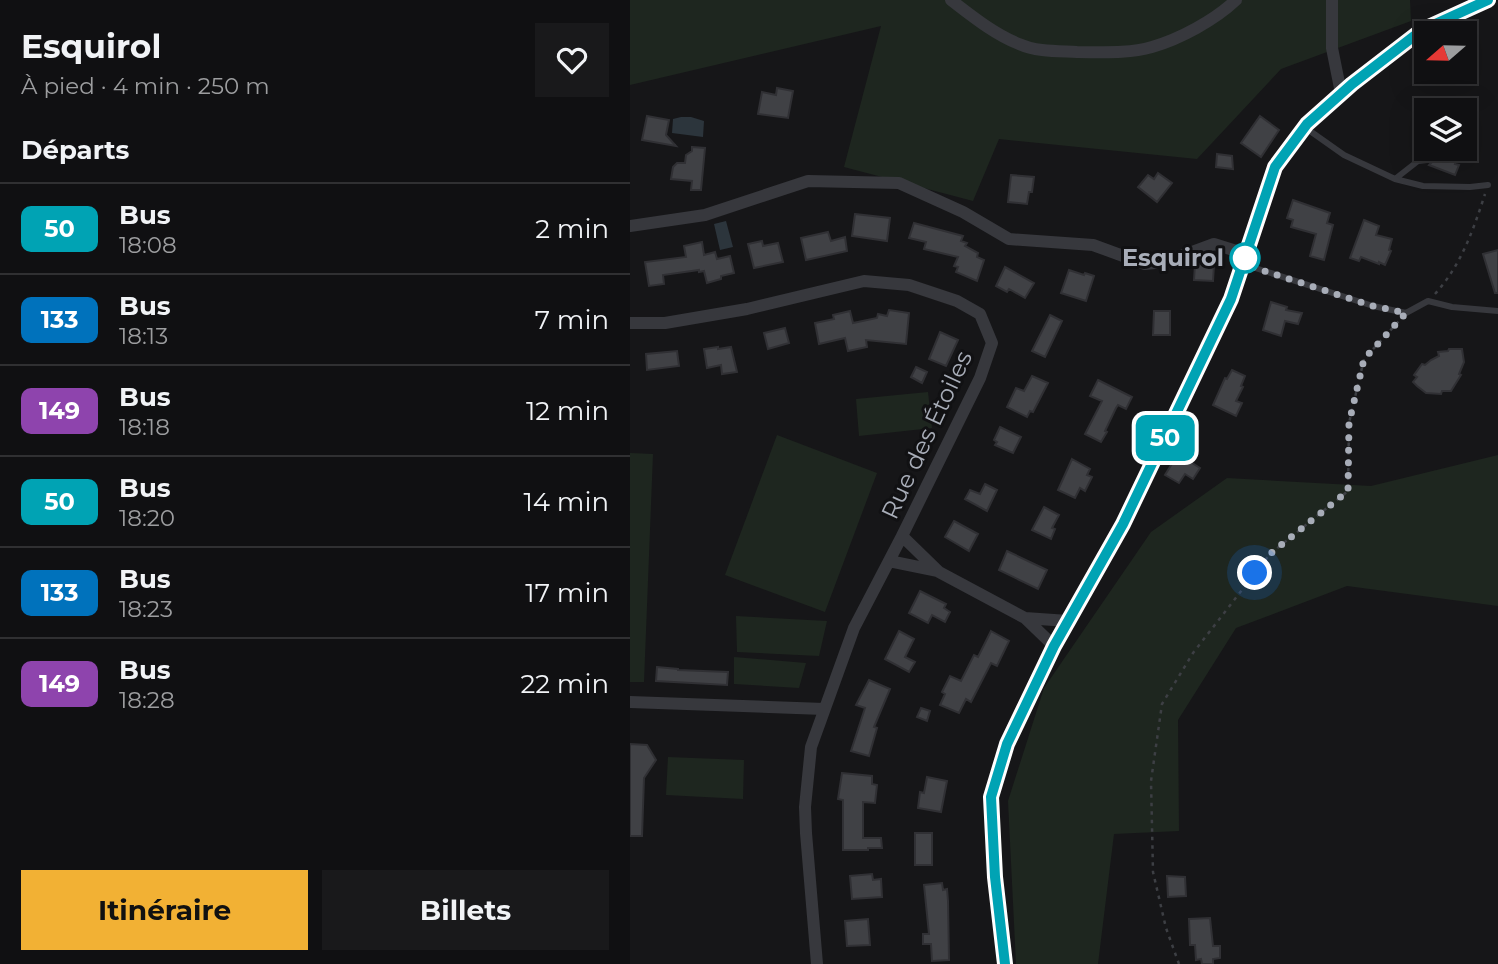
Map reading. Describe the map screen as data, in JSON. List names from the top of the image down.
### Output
{
  "streets": {
    "street": ["Rue des Étoiles"]
  },
  "places": ["Esquirol"],
  "lines": ["bus line 50"],
  "north": "left",
  "page": {
    "heading": [
      ["Esquirol", "À pied · 4 min · 250 m"],
      "Départs"
    ],
    "on_map": "50",
    "list": [
      {
        "mark": "50",
        "name": "Bus",
        "note": "18:08",
        "value": "2 min"
      },
      {
        "mark": "133",
        "name": "Bus",
        "note": "18:13",
        "value": "7 min"
      },
      {
        "mark": "149",
        "name": "Bus",
        "note": "18:18",
        "value": "12 min"
      },
      {
        "mark": "50",
        "name": "Bus",
        "note": "18:20",
        "value": "14 min"
      },
      {
        "mark": "133",
        "name": "Bus",
        "note": "18:23",
        "value": "17 min"
      },
      {
        "mark": "149",
        "name": "Bus",
        "note": "18:28",
        "value": "22 min"
      }
    ],
    "buttons": ["Itinéraire", "Billets"]
  }
}
